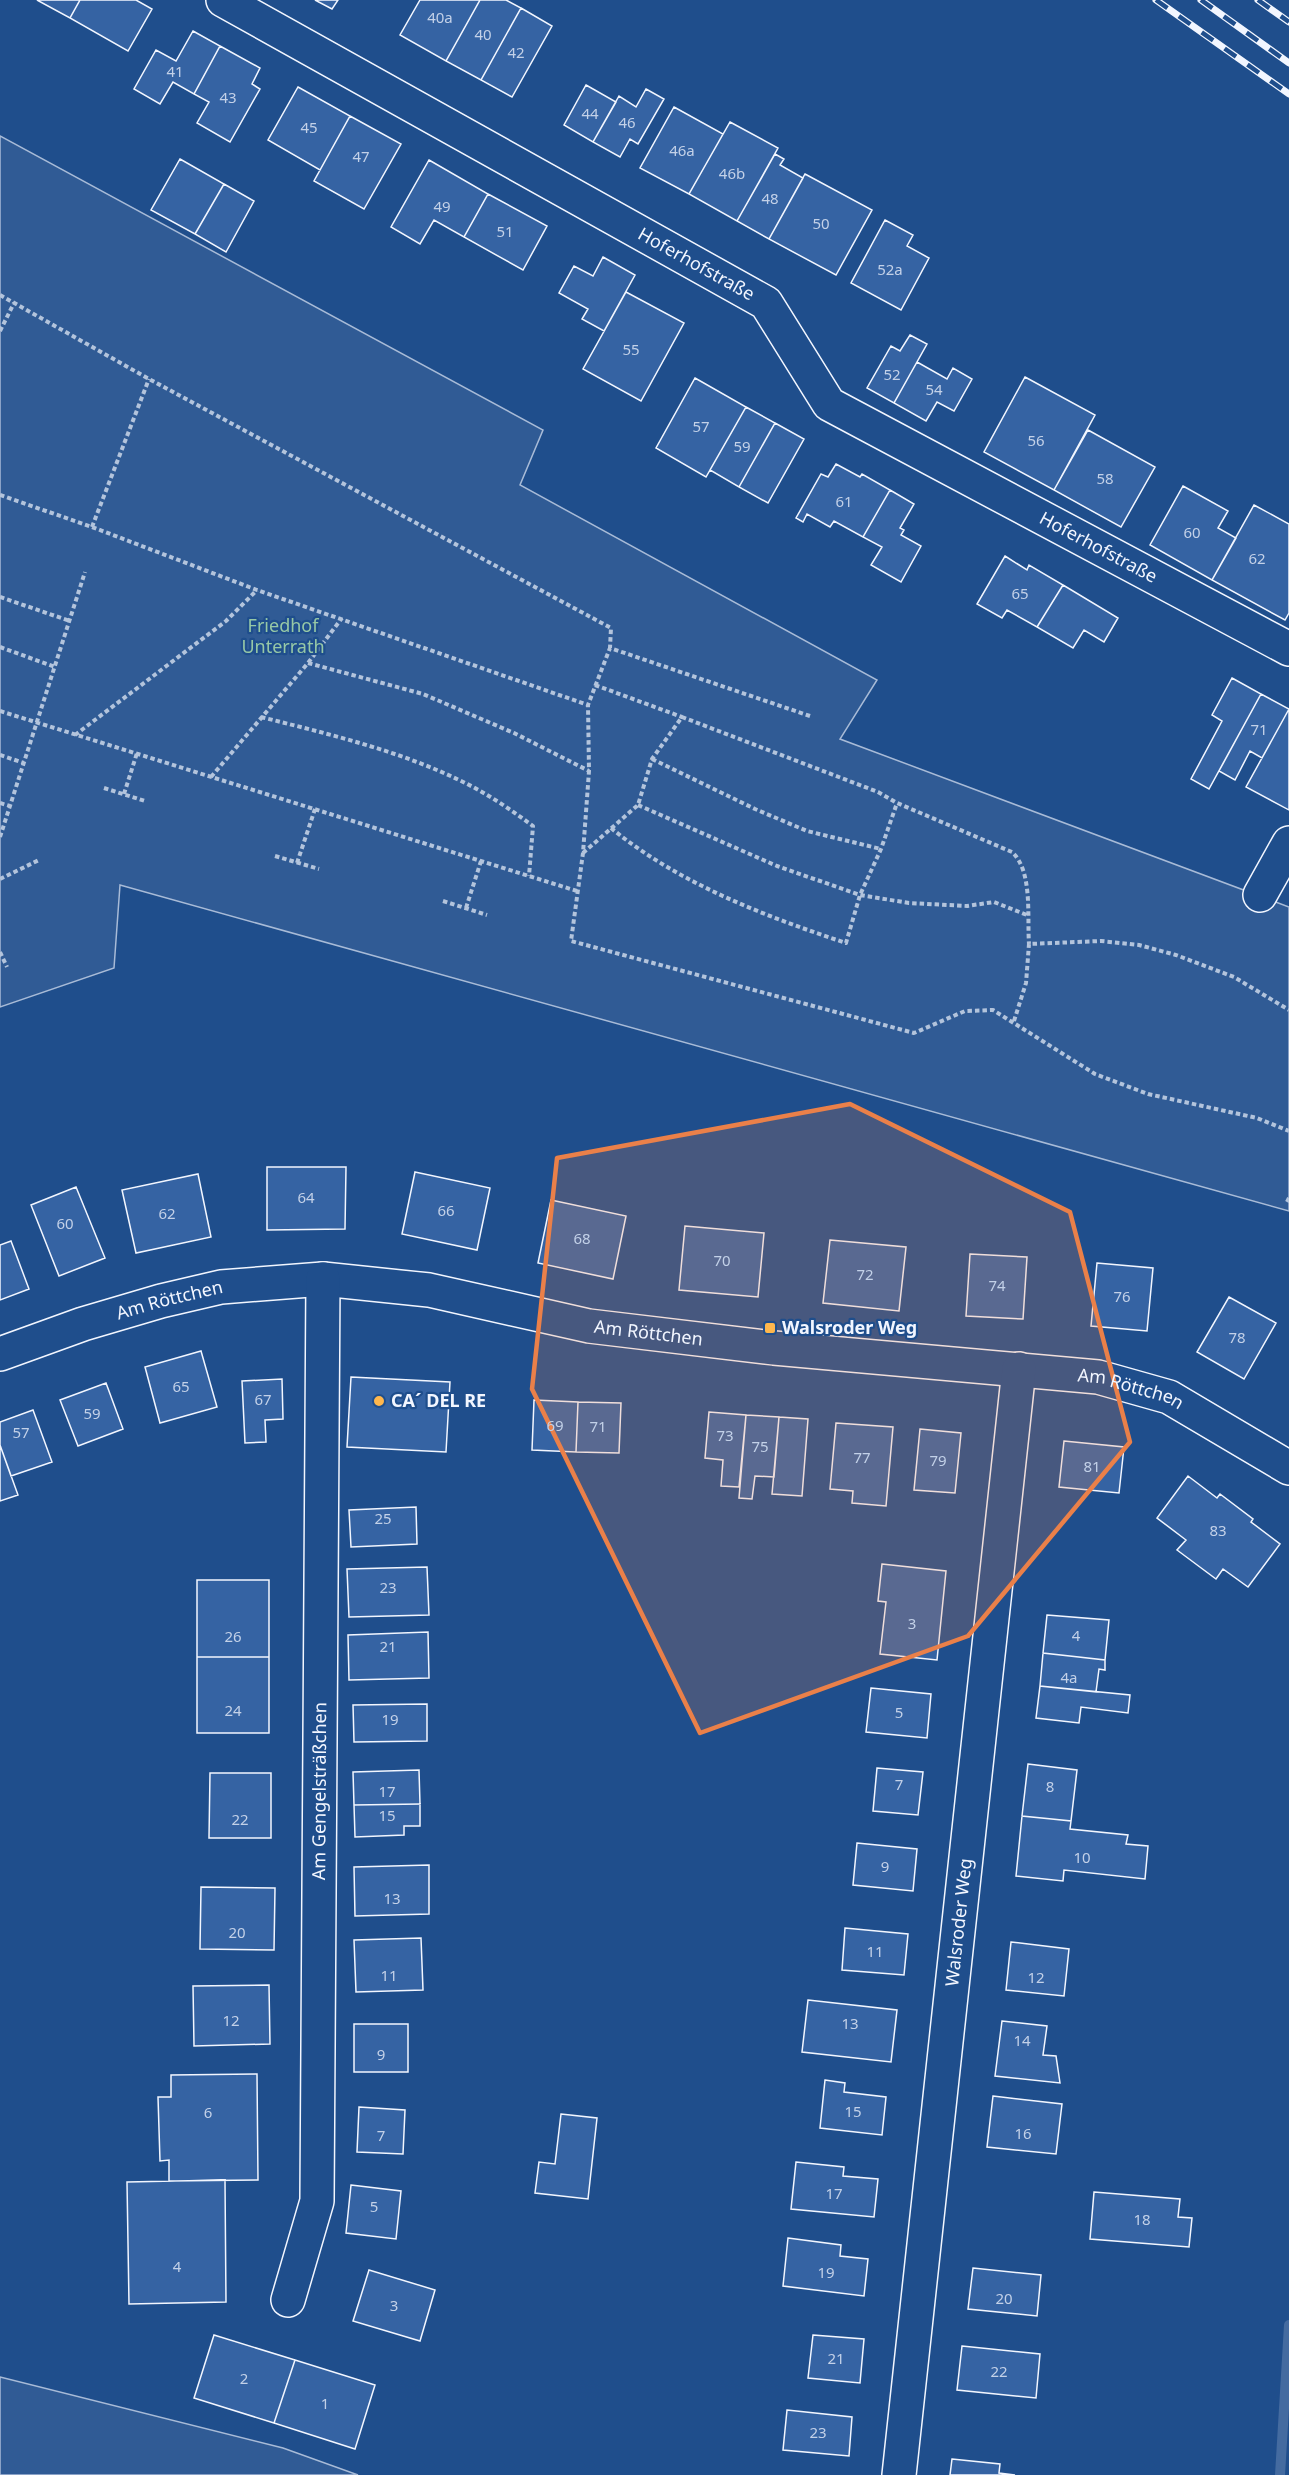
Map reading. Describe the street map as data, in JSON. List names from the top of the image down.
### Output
{
  "streets": {
    "street": [
      "Hoferhofstraße",
      "Am Röttchen",
      "Am Gengelsträßchen",
      "Walsroder Weg"
    ]
  },
  "crossings": [
    ["Am Röttchen", "Am Gengelsträßchen"],
    ["Am Röttchen", "Walsroder Weg"]
  ],
  "parks": ["Friedhof Unterrath"],
  "places": {
    "transit": ["Walsroder Weg"],
    "other": ["CA´ DEL RE"]
  },
  "house_numbers": [
    "40a",
    "40",
    "42",
    "41",
    "43",
    "44",
    "46",
    "45",
    "46a",
    "47",
    "46b",
    "48",
    "49",
    "50",
    "51",
    "52a",
    "55",
    "52",
    "54",
    "57",
    "56",
    "59",
    "58",
    "61",
    "60",
    "62",
    "65",
    "71",
    "64",
    "66",
    "62",
    "60",
    "68",
    "70",
    "72",
    "74",
    "76",
    "78",
    "65",
    "67",
    "59",
    "69",
    "71",
    "57",
    "73",
    "75",
    "77",
    "79",
    "81",
    "25",
    "83",
    "23",
    "3",
    "4",
    "26",
    "21",
    "4a",
    "24",
    "5",
    "19",
    "7",
    "8",
    "17",
    "15",
    "22",
    "10",
    "9",
    "13",
    "20",
    "11",
    "11",
    "12",
    "12",
    "13",
    "14",
    "9",
    "15",
    "6",
    "16",
    "7",
    "17",
    "5",
    "18",
    "4",
    "19",
    "20",
    "3",
    "21",
    "22",
    "2",
    "1",
    "23"
  ]
}
